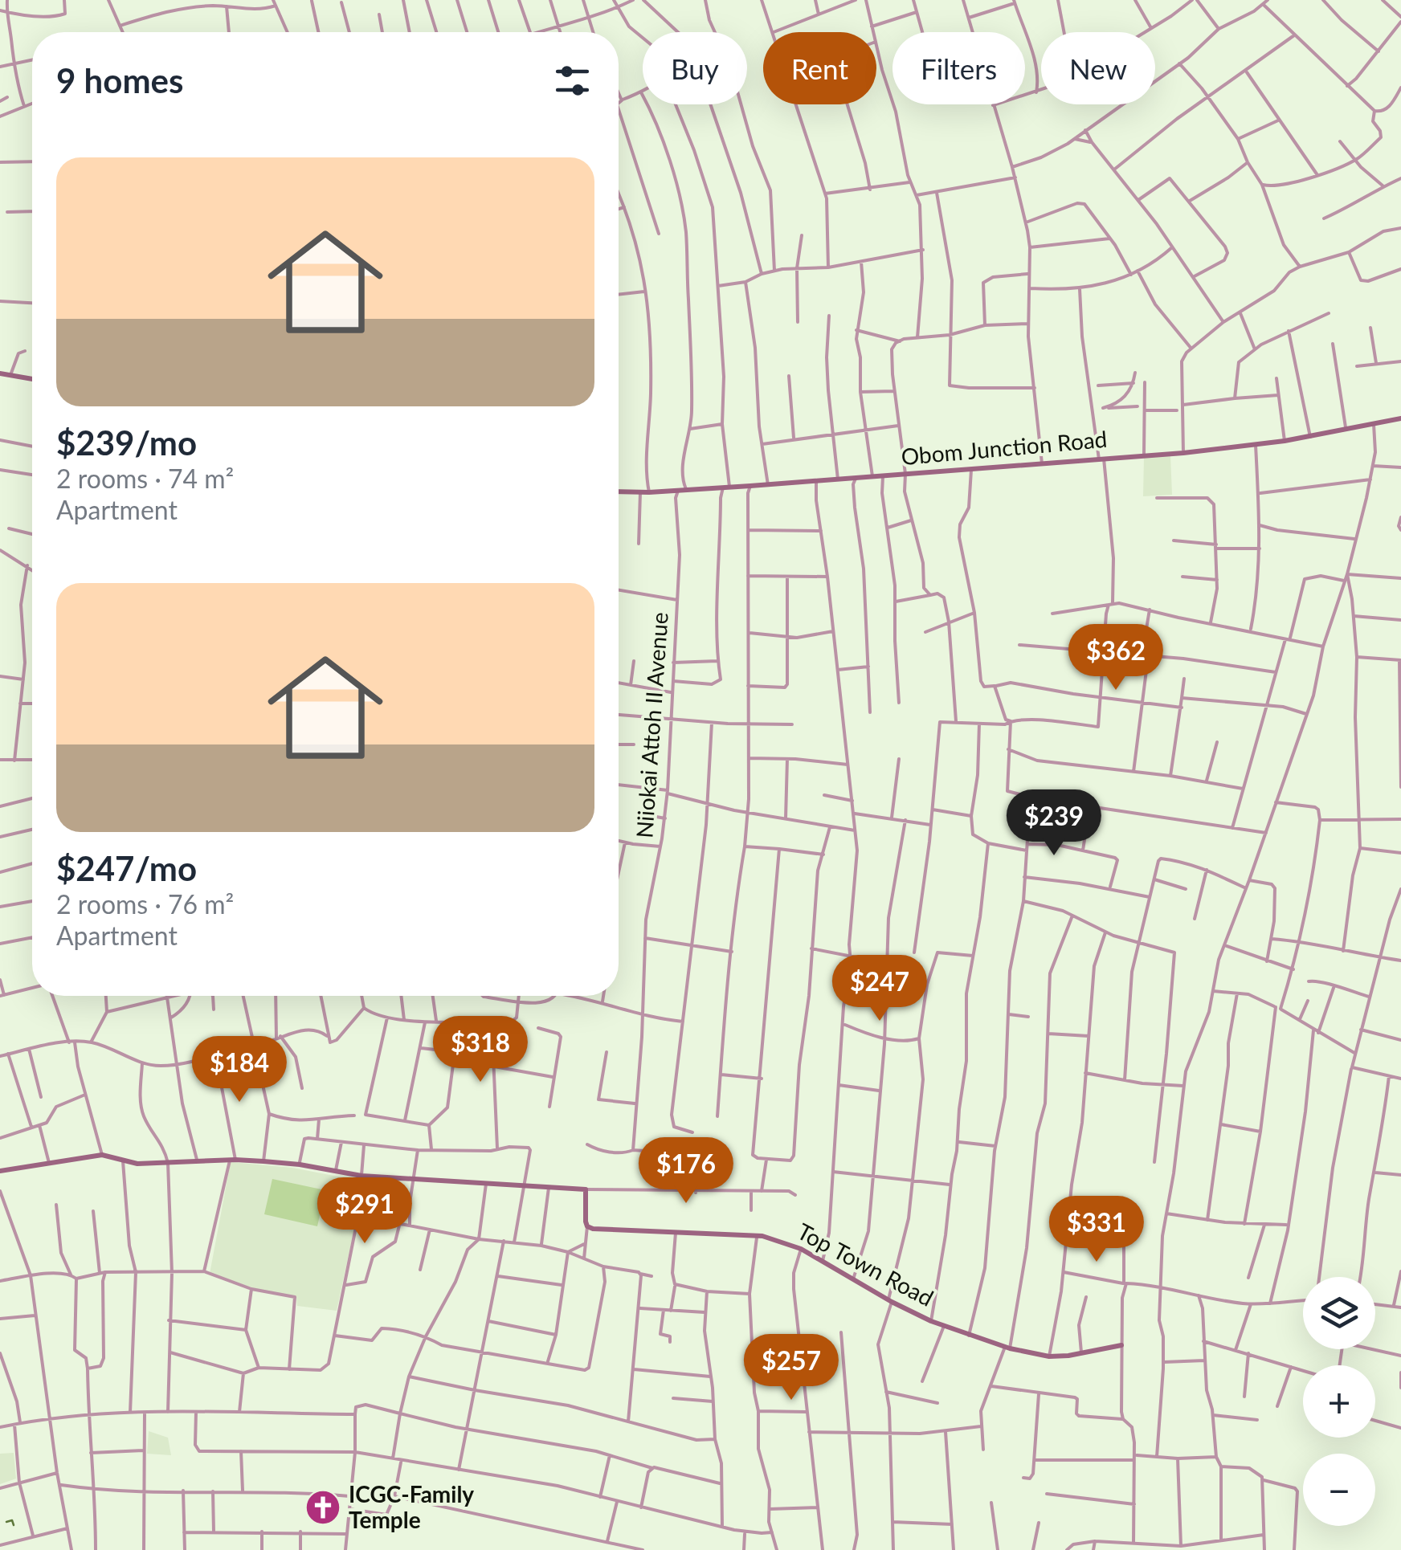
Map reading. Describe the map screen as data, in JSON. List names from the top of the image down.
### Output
{
  "streets": {
    "street": ["Obom Junction Road", "Niiokai Attoh II Avenue", "Top Town Road"]
  },
  "crossings": [
    ["Obom Junction Road", "Niiokai Attoh II Avenue"]
  ],
  "places": {
    "church": ["ICGC-Family Temple"]
  },
  "page": {
    "chip": [
      "Buy",
      "Rent",
      "Filters",
      "New"
    ],
    "heading": "9 homes",
    "list": [
      {
        "name": "$239/mo",
        "note": "2 rooms · 74 m² · Apartment"
      },
      {
        "name": "$247/mo",
        "note": "2 rooms · 76 m² · Apartment"
      }
    ],
    "price": [
      "$362",
      "$239",
      "$247",
      "$318",
      "$184",
      "$176",
      "$291",
      "$331",
      "$257"
    ],
    "map_buttons": ["+", "−"]
  }
}
